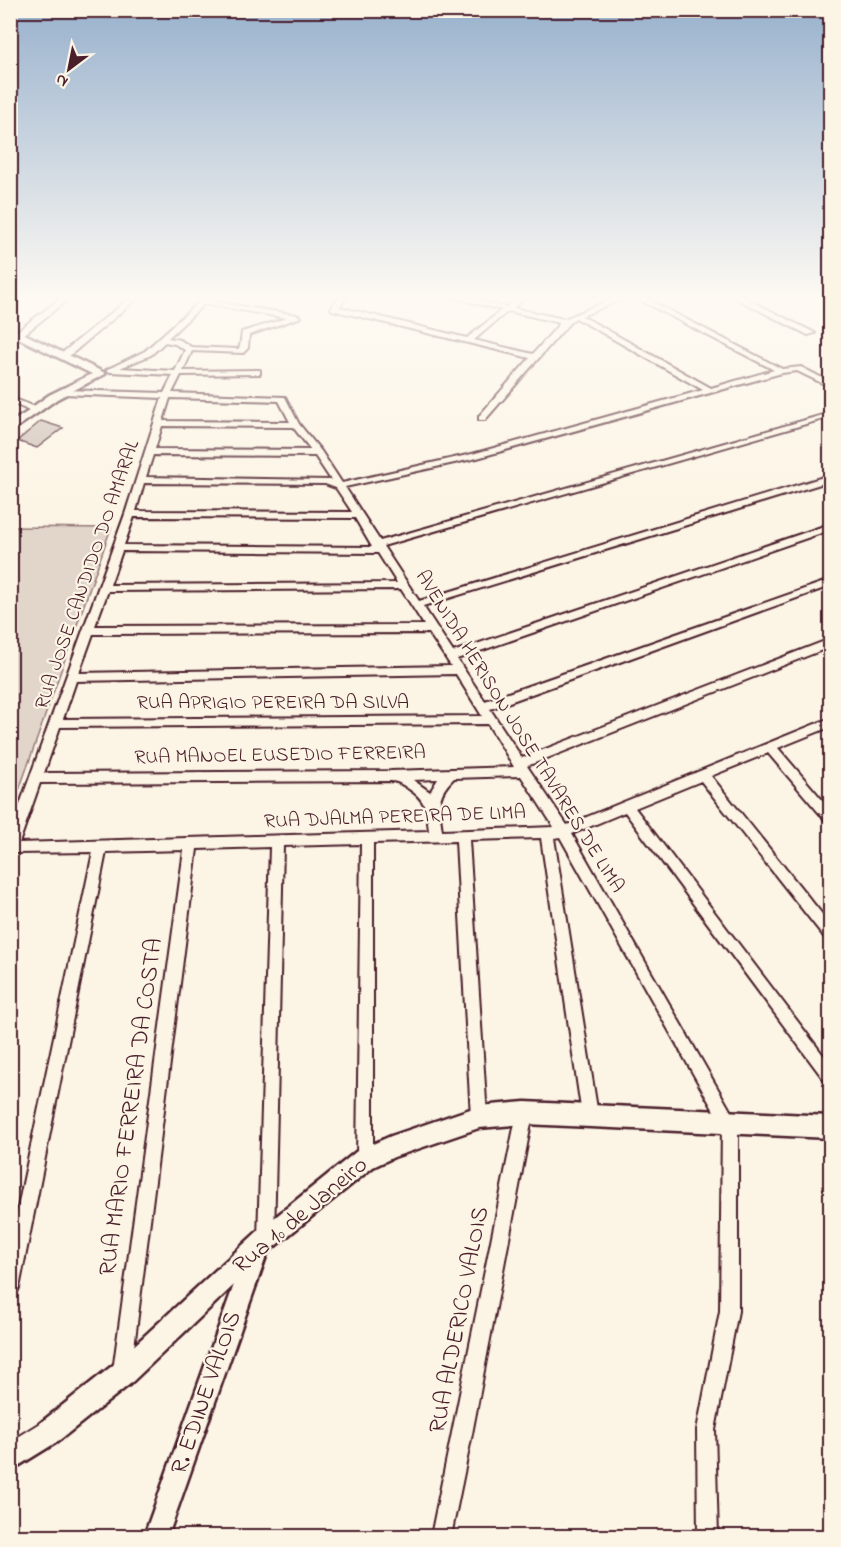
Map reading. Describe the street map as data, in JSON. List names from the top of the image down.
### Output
{
  "streets": {
    "main road": ["Rua 1º de Janeiro"],
    "street": [
      "RUA JOSE CANDIDO DO AMARAL",
      "RUA APRIGIO PEREIRA DA SILVA",
      "AVENIDA HERISON JOSE TAVARES DE LIMA",
      "RUA MANOEL EUSEDIO FERREIRA",
      "RUA DJALMA PEREIRA DE LIMA",
      "RUA MARIO FERREIRA DA COSTA",
      "RUA ALDERICO VALOIS",
      "R. EDINE VALOIS"
    ]
  },
  "crossings": [
    ["RUA JOSE CANDIDO DO AMARAL", "RUA APRIGIO PEREIRA DA SILVA"],
    ["RUA JOSE CANDIDO DO AMARAL", "AVENIDA HERISON JOSE TAVARES DE LIMA"],
    ["RUA JOSE CANDIDO DO AMARAL", "RUA MANOEL EUSEDIO FERREIRA"],
    ["RUA JOSE CANDIDO DO AMARAL", "RUA DJALMA PEREIRA DE LIMA"],
    ["RUA APRIGIO PEREIRA DA SILVA", "AVENIDA HERISON JOSE TAVARES DE LIMA"],
    ["AVENIDA HERISON JOSE TAVARES DE LIMA", "RUA MANOEL EUSEDIO FERREIRA"],
    ["AVENIDA HERISON JOSE TAVARES DE LIMA", "RUA DJALMA PEREIRA DE LIMA"],
    ["AVENIDA HERISON JOSE TAVARES DE LIMA", "Rua 1º de Janeiro"],
    ["RUA DJALMA PEREIRA DE LIMA", "RUA MARIO FERREIRA DA COSTA"],
    ["RUA MARIO FERREIRA DA COSTA", "Rua 1º de Janeiro"],
    ["Rua 1º de Janeiro", "RUA ALDERICO VALOIS"],
    ["Rua 1º de Janeiro", "R. EDINE VALOIS"]
  ],
  "north": "bottom left"
}
